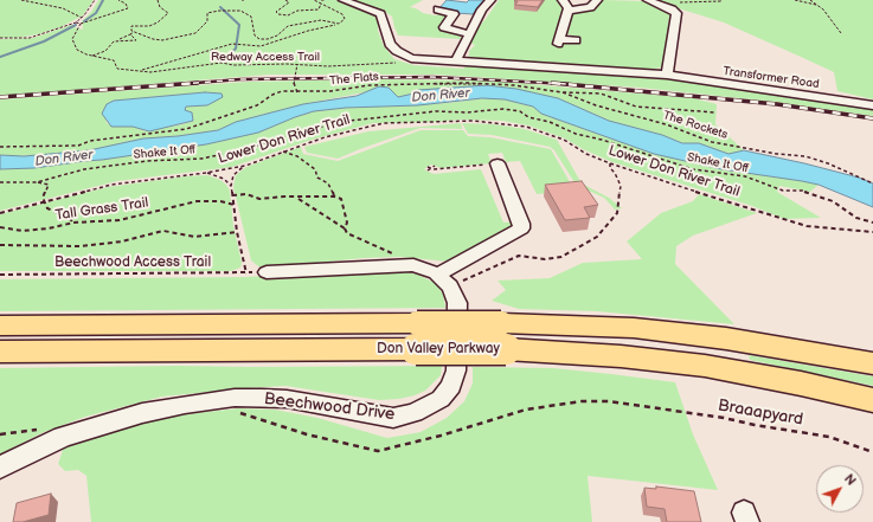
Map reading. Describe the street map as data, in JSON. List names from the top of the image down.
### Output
{
  "streets": {
    "highway": ["Don Valley Parkway"],
    "street": ["Transformer Road", "Beechwood Drive"],
    "path": [
      "Redway Access Trail",
      "The Flats",
      "The Rockets",
      "Lower Don River Trail",
      "Shake It Off",
      "Tall Grass Trail",
      "Beechwood Access Trail",
      "Braaapyard"
    ]
  },
  "crossings": [
    ["Redway Access Trail", "Transformer Road"],
    ["The Flats", "The Rockets"]
  ],
  "water": ["Don River"],
  "north": "top right"
}
